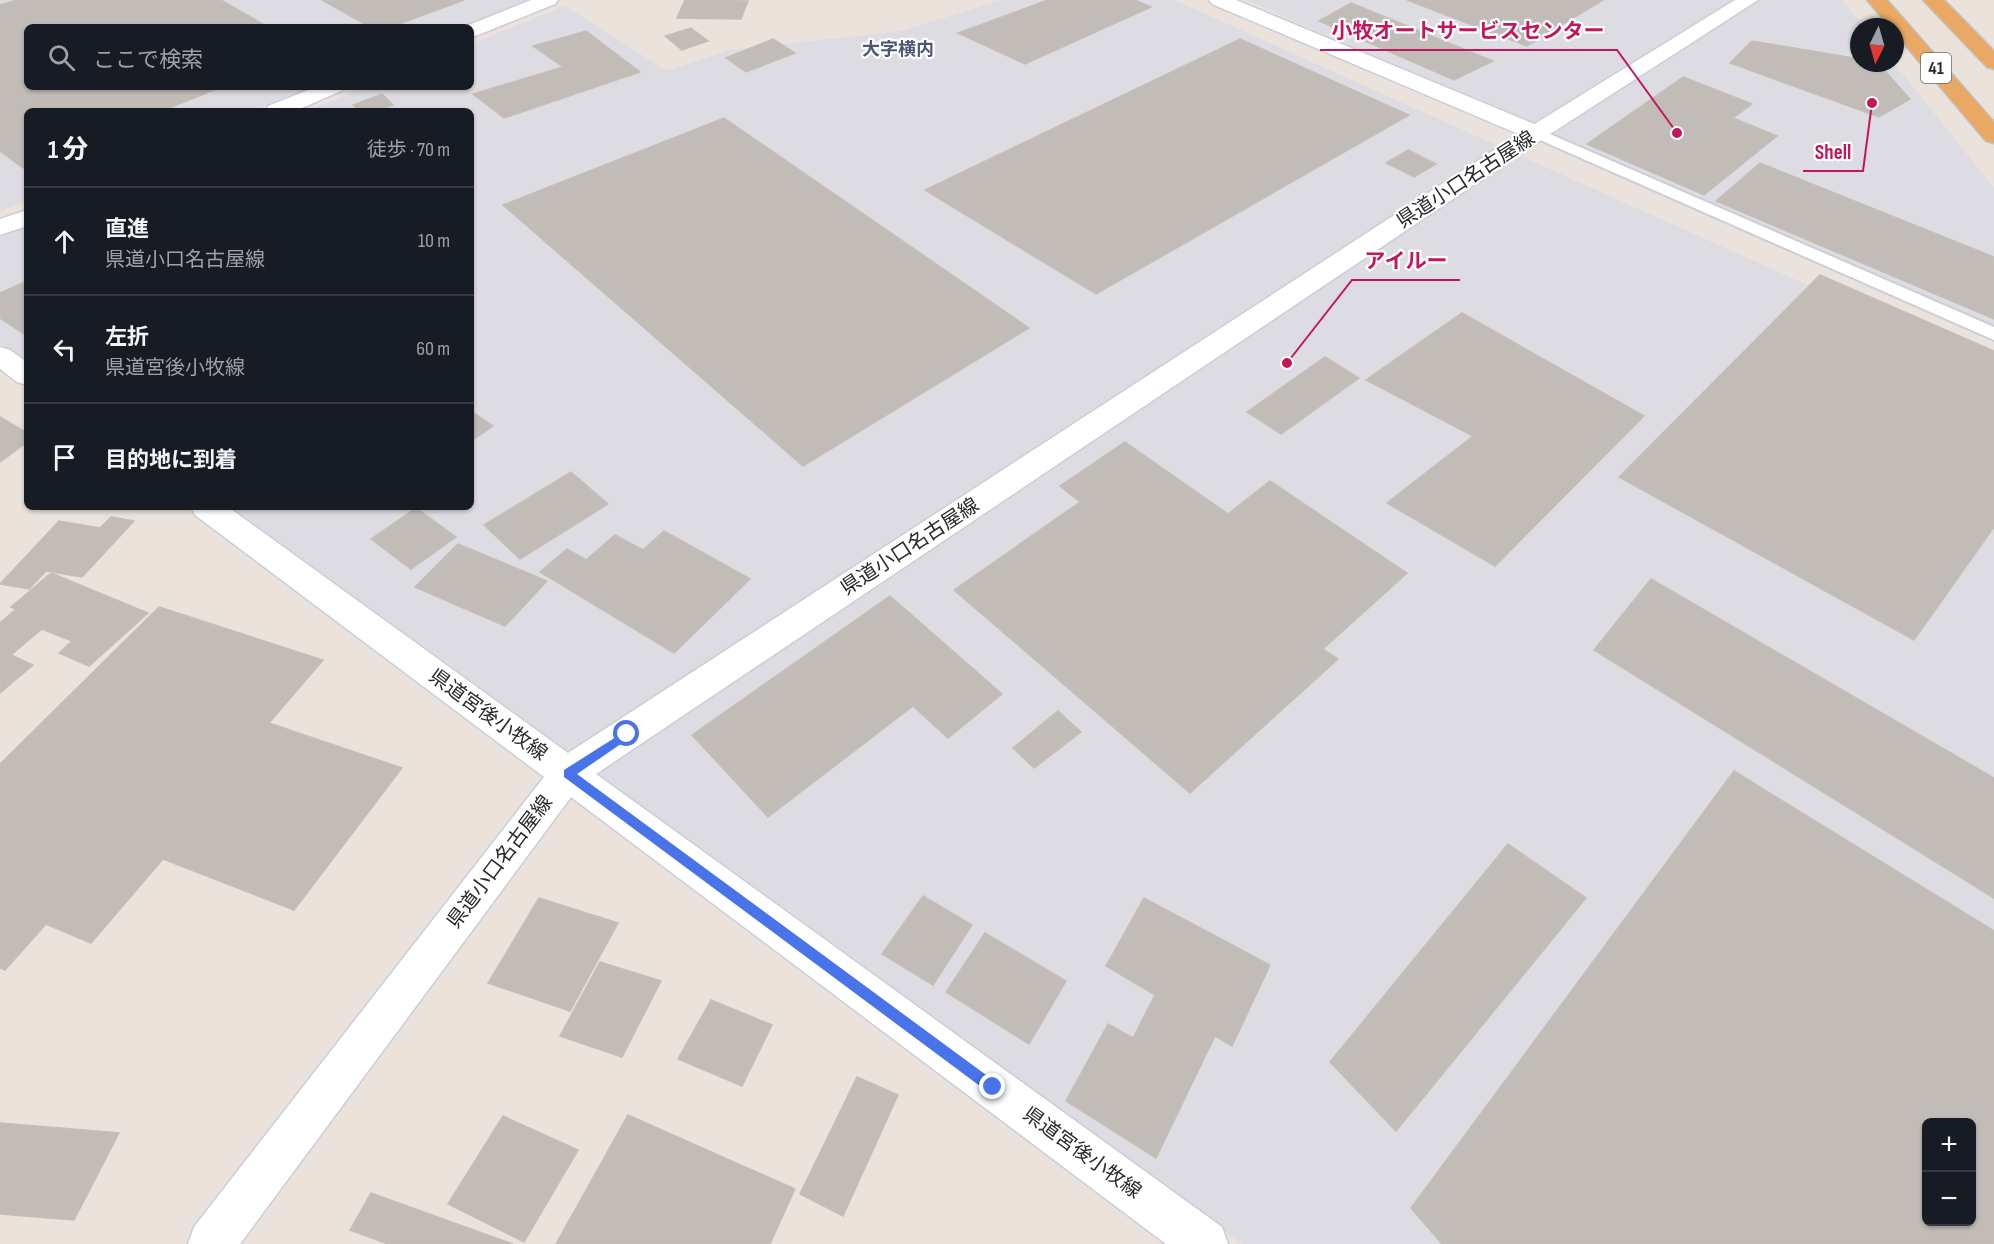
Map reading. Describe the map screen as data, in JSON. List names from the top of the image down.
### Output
{
  "streets": {
    "highway": ["41"],
    "main road": ["県道小口名古屋線", "県道宮後小牧線"]
  },
  "crossings": [
    ["県道小口名古屋線", "県道宮後小牧線"]
  ],
  "districts": ["大字横内"],
  "places": ["Shell", "小牧オートサービスセンター", "アイルー"],
  "north": "bottom",
  "page": {
    "search": "ここで検索",
    "heading": ["1 分", "徒歩 · 70 m"],
    "list": [
      ["直進", "県道小口名古屋線", "10 m"],
      ["左折", "県道宮後小牧線", "60 m"],
      "目的地に到着"
    ],
    "map_buttons": ["+", "−"]
  }
}
